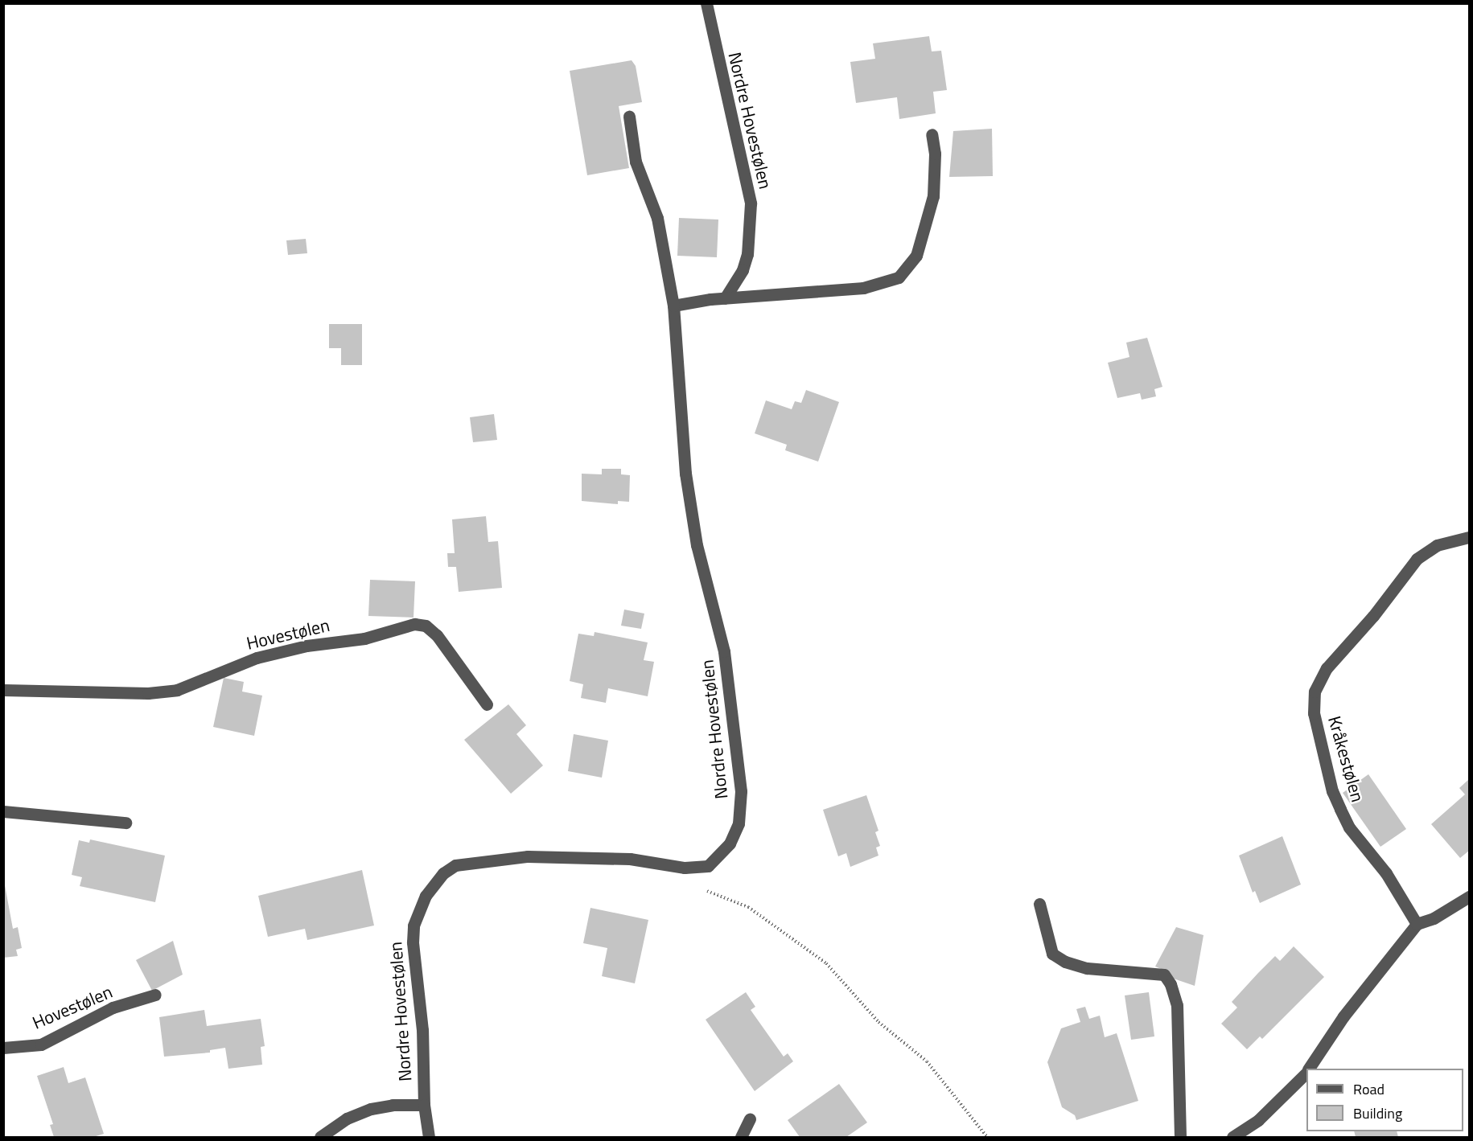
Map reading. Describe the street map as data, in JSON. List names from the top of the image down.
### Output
{
  "streets": {
    "lane": ["Nordre Hovestølen", "Hovestølen", "Kråkestølen"]
  },
  "legend": ["Road", "Building"]
}
